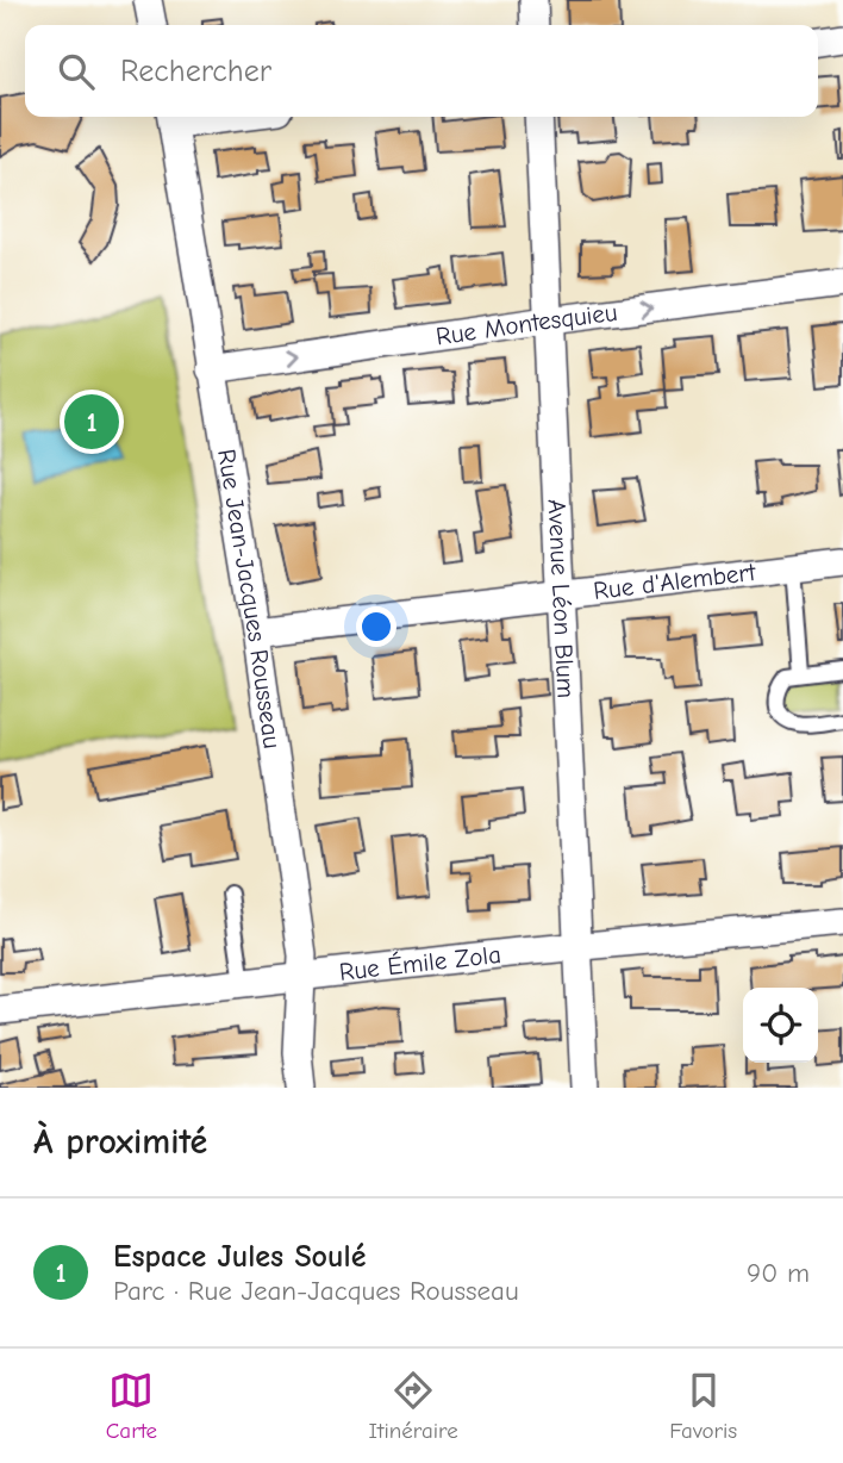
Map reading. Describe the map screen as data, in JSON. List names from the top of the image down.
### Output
{
  "streets": {
    "street": [
      "Rue Montesquieu",
      "Rue d'Alembert",
      "Rue Jean-Jacques Rousseau",
      "Avenue Léon Blum",
      "Rue Émile Zola"
    ]
  },
  "crossings": [
    ["Rue Montesquieu", "Rue Jean-Jacques Rousseau"],
    ["Rue Montesquieu", "Avenue Léon Blum"],
    ["Rue d'Alembert", "Rue Jean-Jacques Rousseau"],
    ["Rue d'Alembert", "Avenue Léon Blum"],
    ["Rue Jean-Jacques Rousseau", "Rue Émile Zola"],
    ["Avenue Léon Blum", "Rue Émile Zola"]
  ],
  "one_way": ["Rue Montesquieu"],
  "page": {
    "search": "Rechercher",
    "pins": "1",
    "heading": "À proximité",
    "list": [
      {
        "mark": "1",
        "name": "Espace Jules Soulé",
        "note": "Parc · Rue Jean-Jacques Rousseau",
        "value": "90 m"
      }
    ],
    "nav": ["Carte", "Itinéraire", "Favoris"]
  }
}
